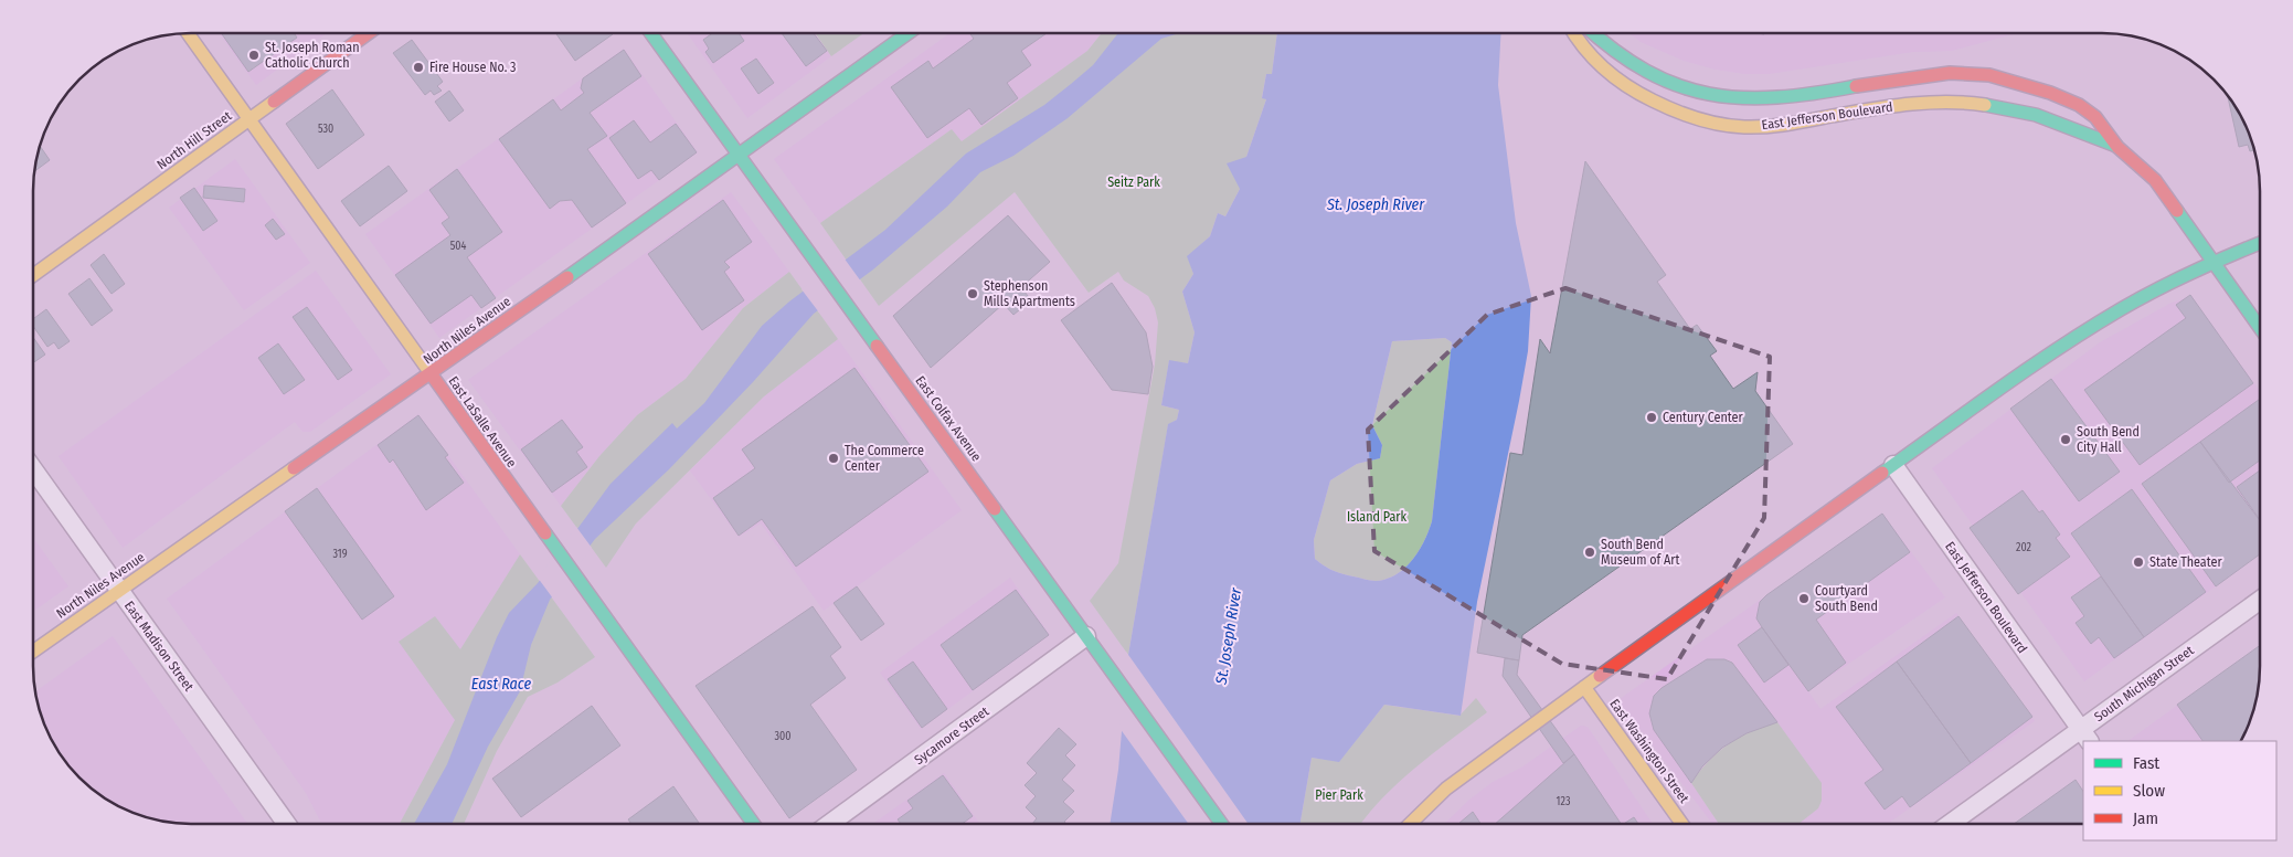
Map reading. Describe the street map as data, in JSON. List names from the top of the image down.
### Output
{
  "streets": {
    "street": [
      "East Jefferson Boulevard",
      "North Hill Street",
      "North Niles Avenue",
      "East Colfax Avenue",
      "East LaSalle Avenue",
      "East Madison Street",
      "South Michigan Street",
      "Sycamore Street",
      "East Washington Street"
    ]
  },
  "crossings": [
    ["East Jefferson Boulevard", "South Michigan Street"],
    ["North Hill Street", "East LaSalle Avenue"],
    ["North Niles Avenue", "East Colfax Avenue"],
    ["North Niles Avenue", "East LaSalle Avenue"],
    ["North Niles Avenue", "East Madison Street"],
    ["East Colfax Avenue", "Sycamore Street"]
  ],
  "water": ["St. Joseph River", "East Race"],
  "parks": ["Seitz Park", "Island Park", "Pier Park"],
  "places": [
    "St. Joseph Roman Catholic Church",
    "Fire House No. 3",
    "Stephenson Mills Apartments",
    "Century Center",
    "South Bend City Hall",
    "The Commerce Center",
    "South Bend Museum of Art",
    "State Theater",
    "Courtyard South Bend"
  ],
  "house_numbers": [
    "530",
    "504",
    "202",
    "319",
    "300",
    "123"
  ],
  "legend": ["Fast", "Slow", "Jam"]
}
